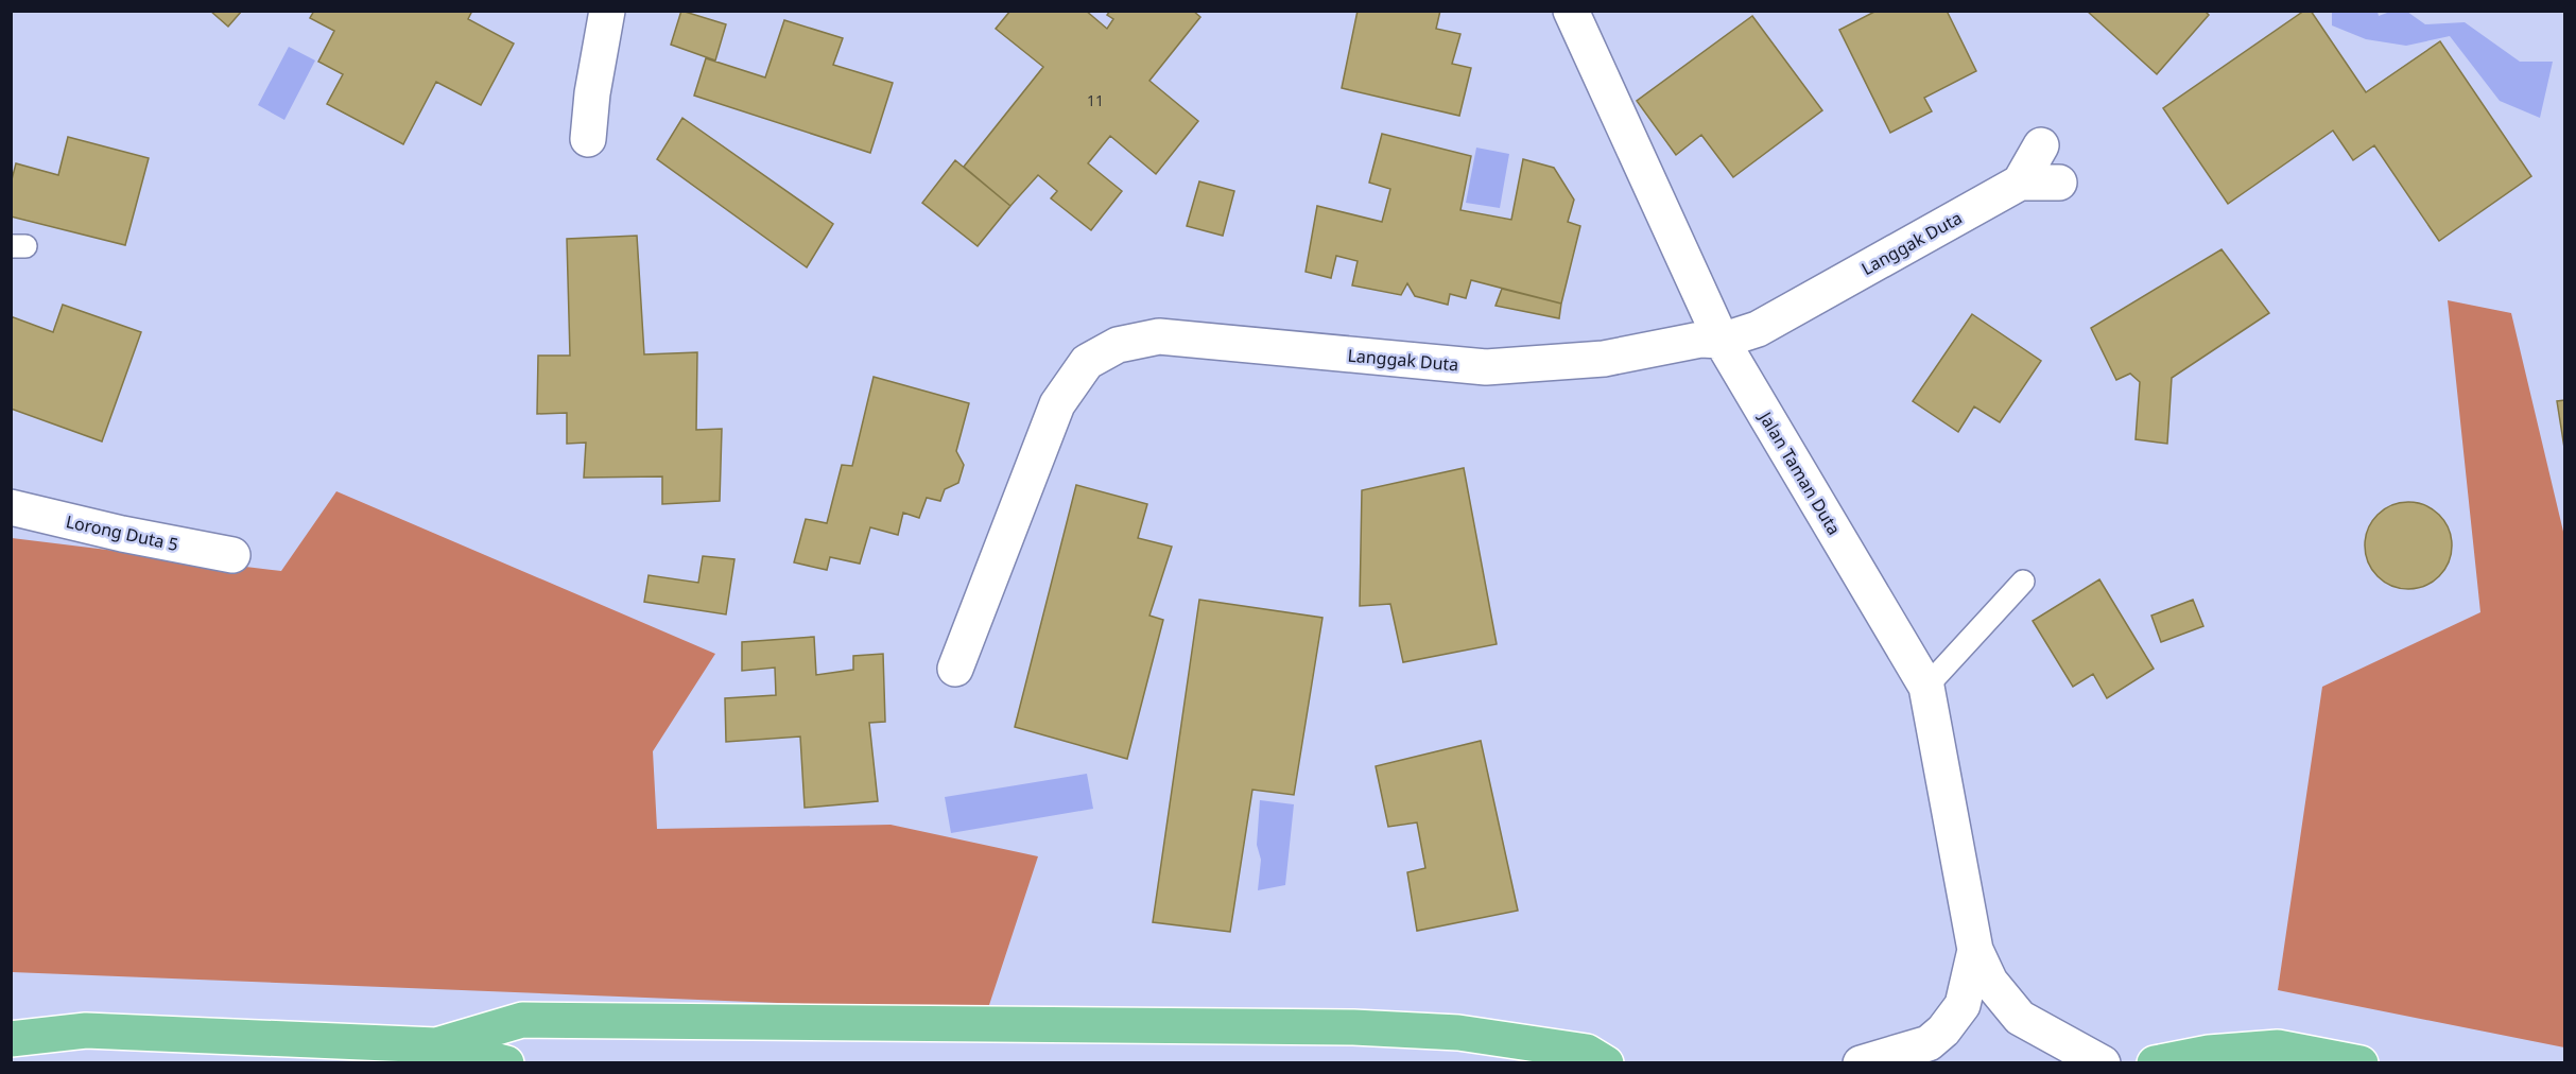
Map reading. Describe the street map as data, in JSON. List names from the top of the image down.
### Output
{
  "streets": {
    "street": ["Langgak Duta", "Jalan Taman Duta", "Lorong Duta 5"]
  },
  "crossings": [
    ["Langgak Duta", "Jalan Taman Duta"]
  ],
  "house_numbers": ["11"]
}
